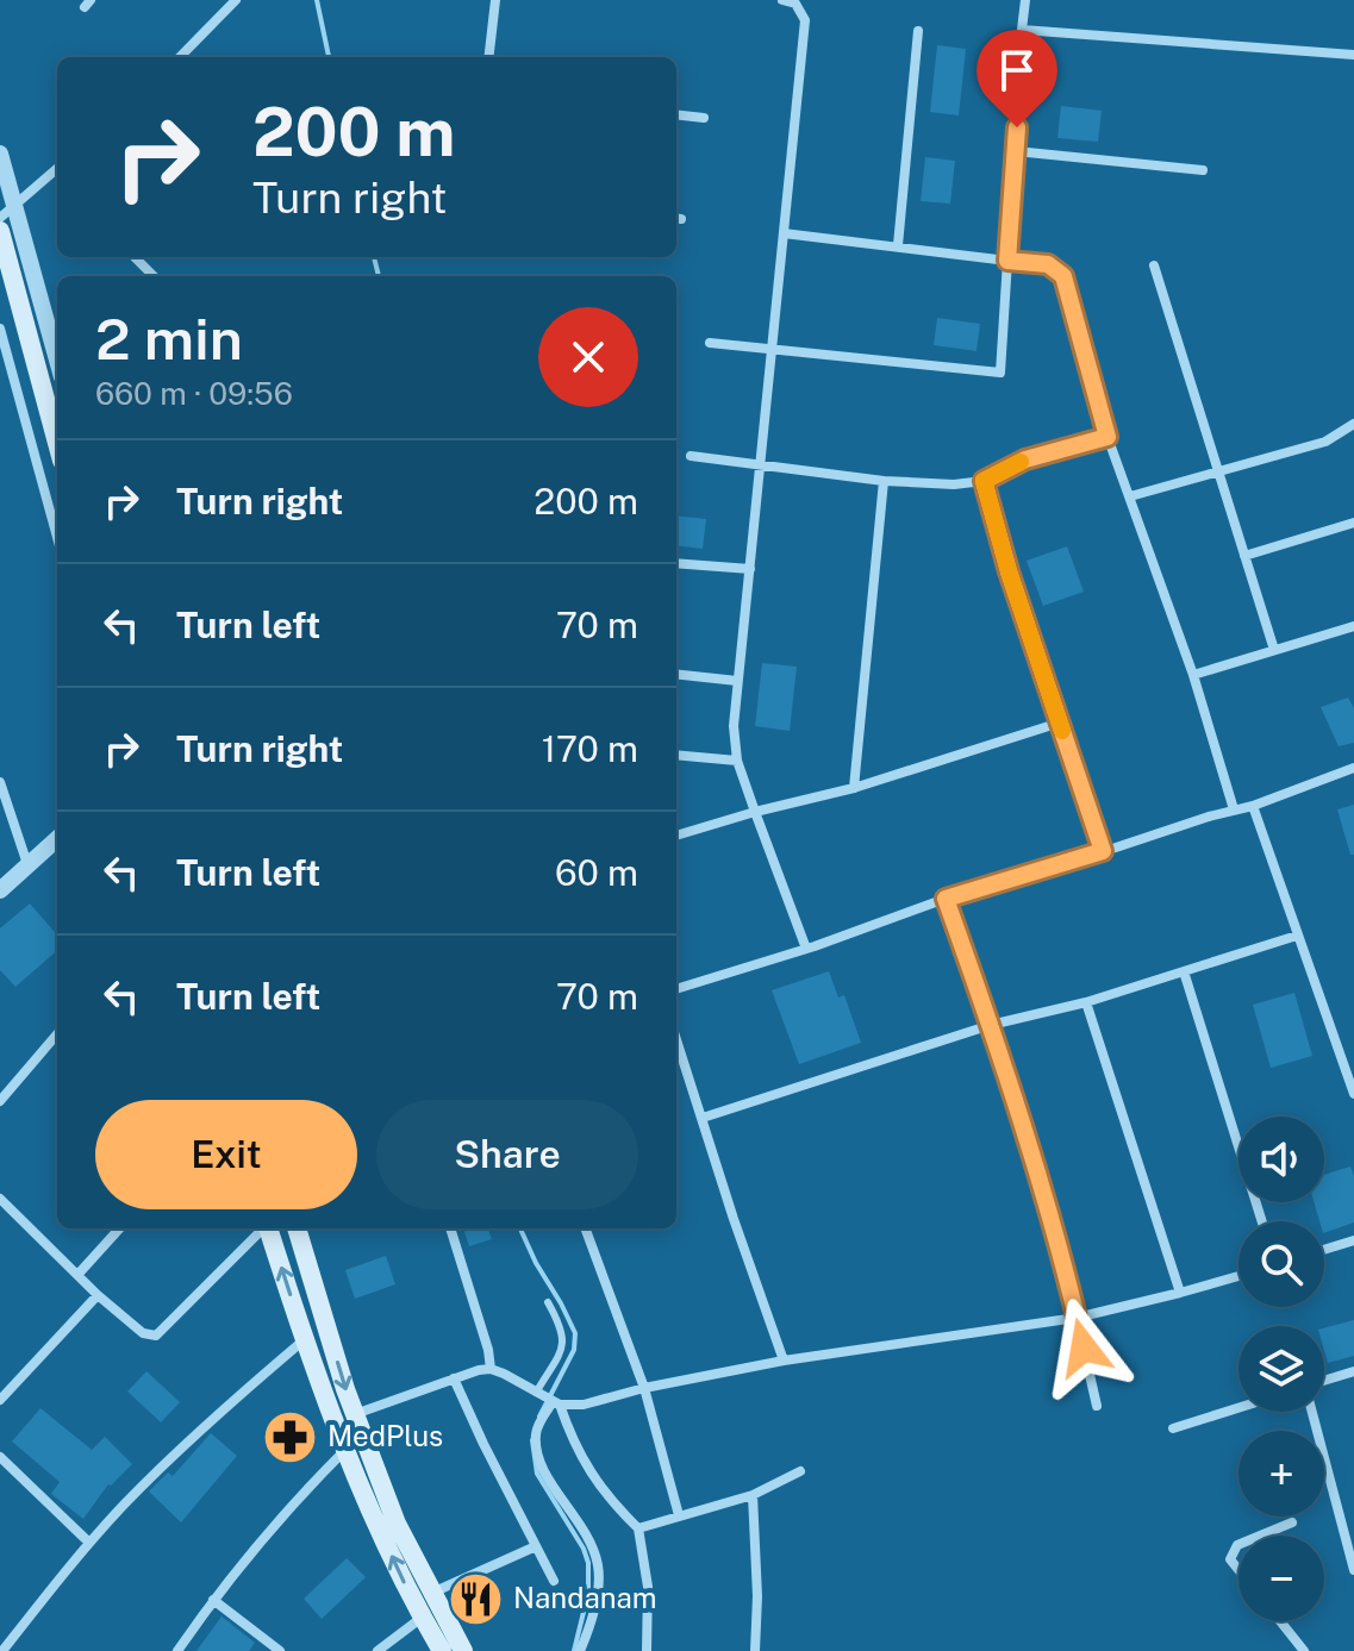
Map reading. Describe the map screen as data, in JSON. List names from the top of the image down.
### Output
{
  "places": {
    "pharmacy": ["MedPlus"],
    "restaurant": ["Nandanam"]
  },
  "page": {
    "turn": ["200 m", "Turn right"],
    "heading": ["2 min", "660 m · 09:56"],
    "list": [
      {
        "name": "Turn right",
        "value": "200 m"
      },
      {
        "name": "Turn left",
        "value": "70 m"
      },
      {
        "name": "Turn right",
        "value": "170 m"
      },
      {
        "name": "Turn left",
        "value": "60 m"
      },
      {
        "name": "Turn left",
        "value": "70 m"
      }
    ],
    "buttons": ["Exit", "Share"],
    "map_buttons": ["+", "−"]
  }
}
